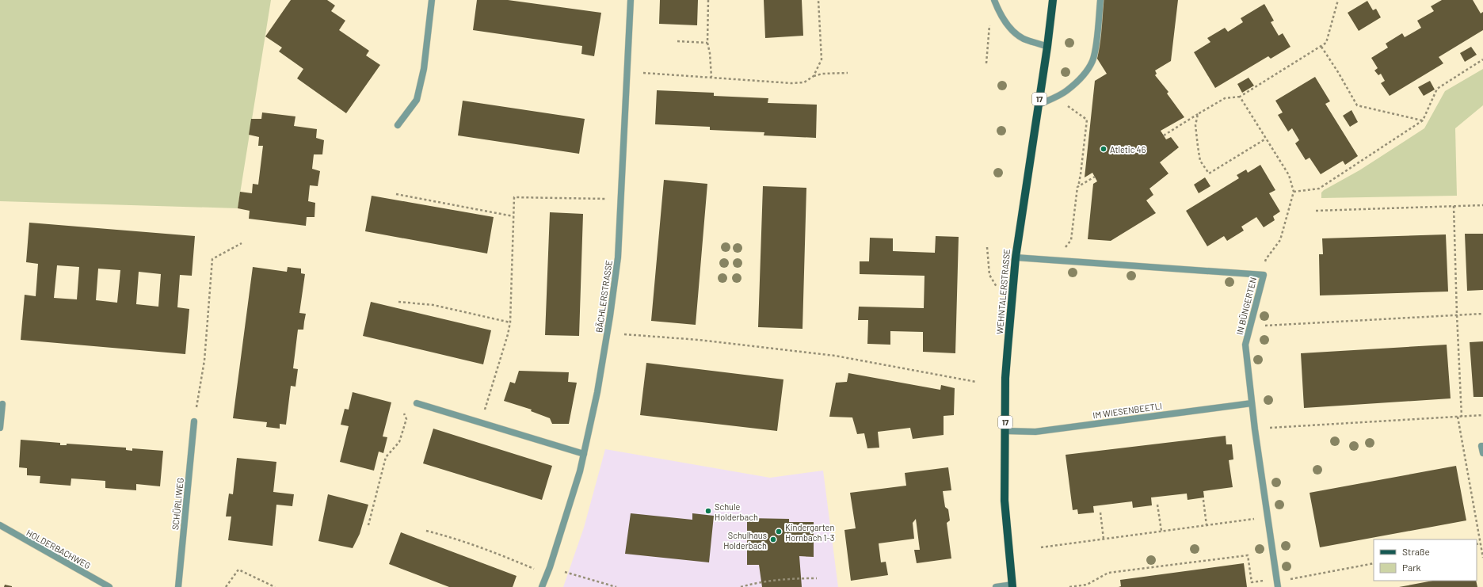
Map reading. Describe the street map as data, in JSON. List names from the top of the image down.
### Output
{
  "streets": {
    "main road": ["17", "WEHNTALERSTRASSE"],
    "street": [
      "BÄCHLERSTRASSE",
      "IN BÜNGERTEN",
      "IM WIESENBEETLI",
      "SCHÜRLIWEG",
      "HOLDERBACHWEG"
    ]
  },
  "crossings": [
    ["WEHNTALERSTRASSE", "IN BÜNGERTEN"],
    ["WEHNTALERSTRASSE", "IM WIESENBEETLI"],
    ["IN BÜNGERTEN", "IM WIESENBEETLI"]
  ],
  "places": [
    "Atletic 46",
    "Schule Holderbach",
    "Kindergarten Hornbach 1-3",
    "Schulhaus Holderbach"
  ],
  "legend": ["Straße", "Park"]
}
